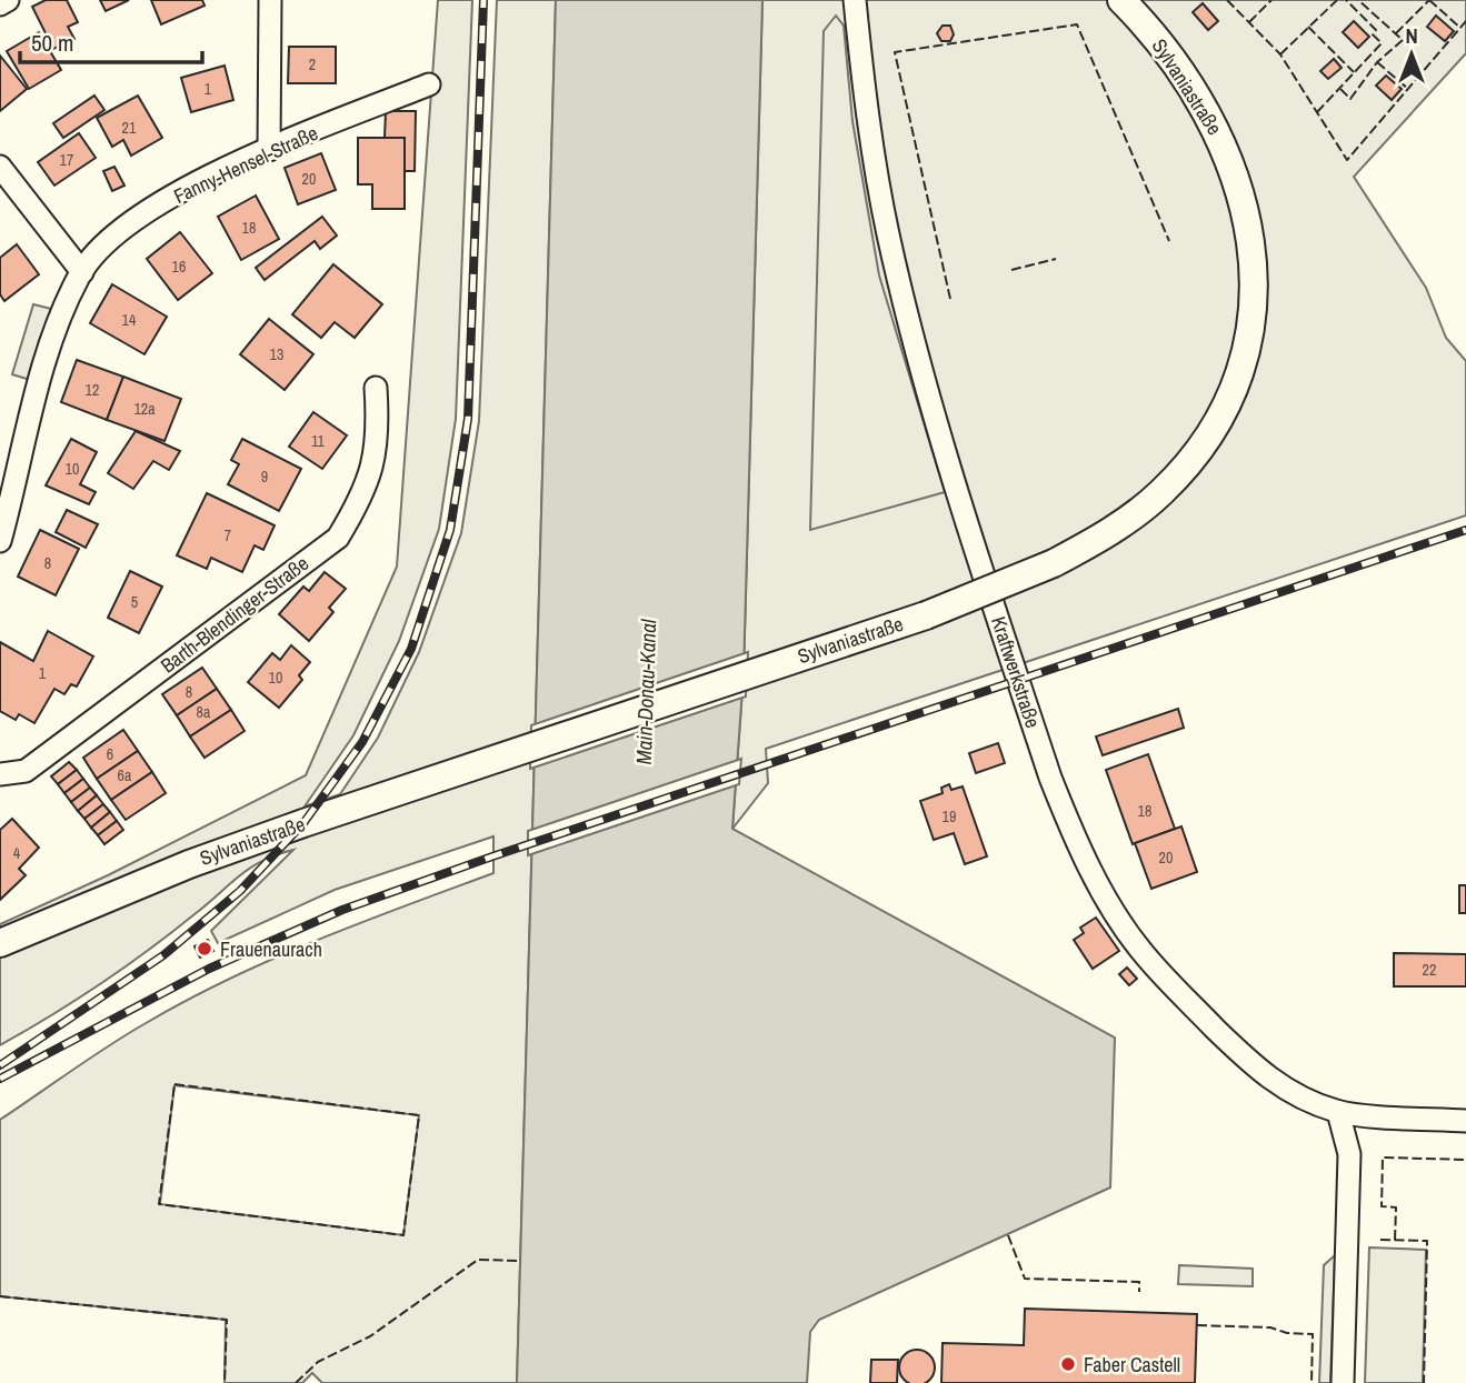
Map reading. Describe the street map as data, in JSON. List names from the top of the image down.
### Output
{
  "streets": {
    "street": [
      "Sylvaniastraße",
      "Fanny-Hensel-Straße",
      "Barth-Blendinger-Straße",
      "Kraftwerkstraße"
    ]
  },
  "water": ["Main-Donau-Kanal"],
  "places": ["Frauenaurach", "Faber Castell"],
  "house_numbers": [
    "2",
    "1",
    "21",
    "17",
    "20",
    "18",
    "16",
    "14",
    "13",
    "12",
    "12a",
    "11",
    "10",
    "9",
    "7",
    "8",
    "5",
    "1",
    "10",
    "8",
    "8a",
    "6",
    "6a",
    "18",
    "19",
    "4",
    "20",
    "22"
  ],
  "scale_bar": "50 m",
  "north": "top"
}
